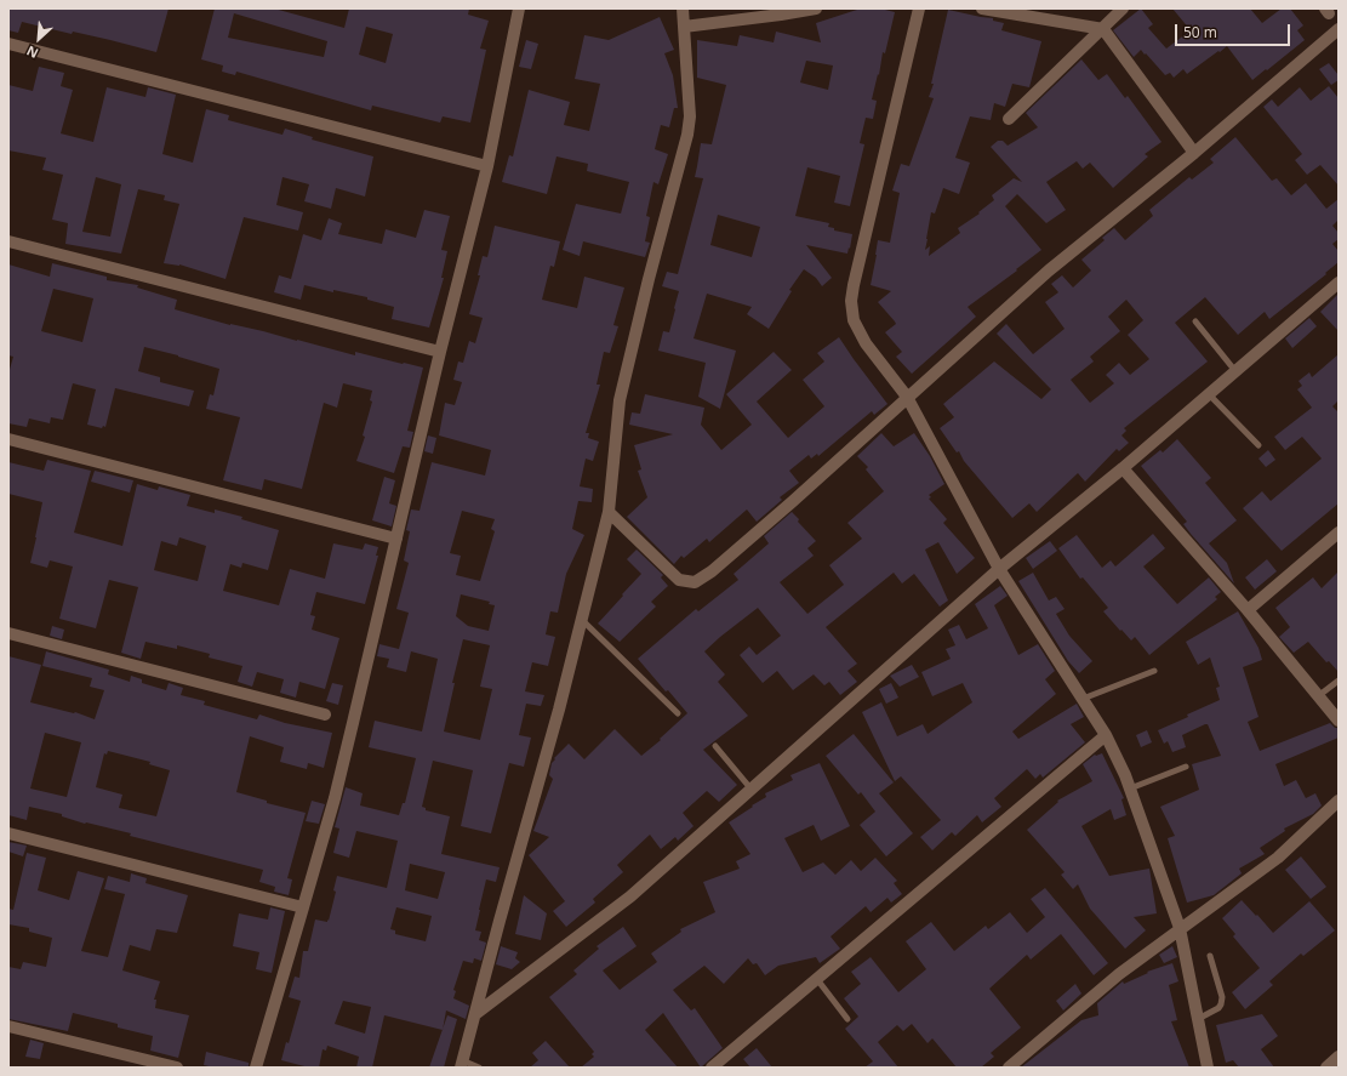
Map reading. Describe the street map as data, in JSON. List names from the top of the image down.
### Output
{
  "scale_bar": "50 m",
  "north": "bottom left"
}
